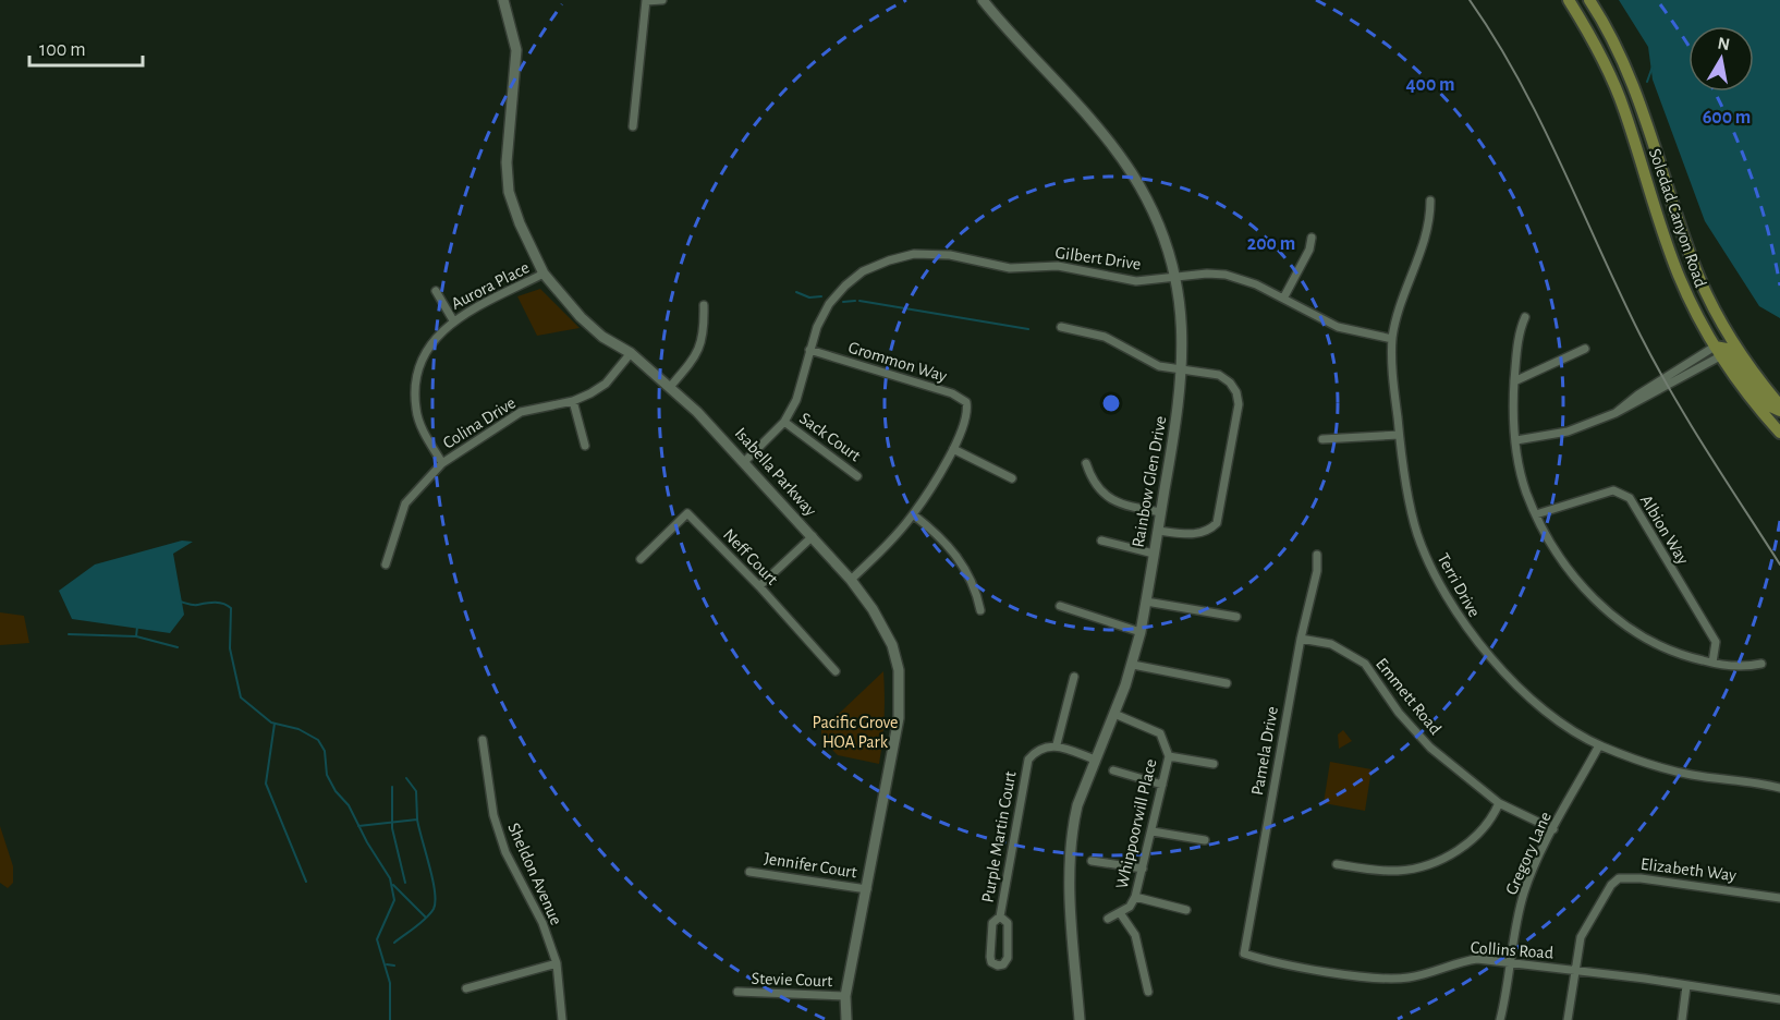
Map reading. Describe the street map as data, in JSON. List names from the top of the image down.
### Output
{
  "streets": {
    "main road": ["Soledad Canyon Road"],
    "street": [
      "Gilbert Drive",
      "Aurora Place",
      "Grommon Way",
      "Colina Drive",
      "Sack Court",
      "Isabella Parkway",
      "Rainbow Glen Drive",
      "Albion Way",
      "Neff Court",
      "Terri Drive",
      "Emmett Road",
      "Pamela Drive",
      "Whippoorwill Place",
      "Purple Martin Court",
      "Gregory Lane",
      "Jennifer Court",
      "Elizabeth Way",
      "Sheldon Avenue",
      "Collins Road",
      "Stevie Court"
    ]
  },
  "crossings": [
    ["Gilbert Drive", "Grommon Way"],
    ["Gilbert Drive", "Sack Court"],
    ["Gilbert Drive", "Isabella Parkway"],
    ["Gilbert Drive", "Rainbow Glen Drive"],
    ["Gilbert Drive", "Terri Drive"],
    ["Aurora Place", "Colina Drive"],
    ["Aurora Place", "Isabella Parkway"],
    ["Grommon Way", "Isabella Parkway"],
    ["Colina Drive", "Isabella Parkway"],
    ["Isabella Parkway", "Jennifer Court"],
    ["Isabella Parkway", "Stevie Court"],
    ["Rainbow Glen Drive", "Whippoorwill Place"],
    ["Terri Drive", "Gregory Lane"],
    ["Emmett Road", "Pamela Drive"],
    ["Emmett Road", "Gregory Lane"],
    ["Pamela Drive", "Collins Road"],
    ["Gregory Lane", "Collins Road"],
    ["Elizabeth Way", "Collins Road"]
  ],
  "parks": ["Pacific Grove HOA Park"],
  "scale_bar": "100 m",
  "north": "top",
  "rings": ["400 m", "600 m", "200 m"]
}
